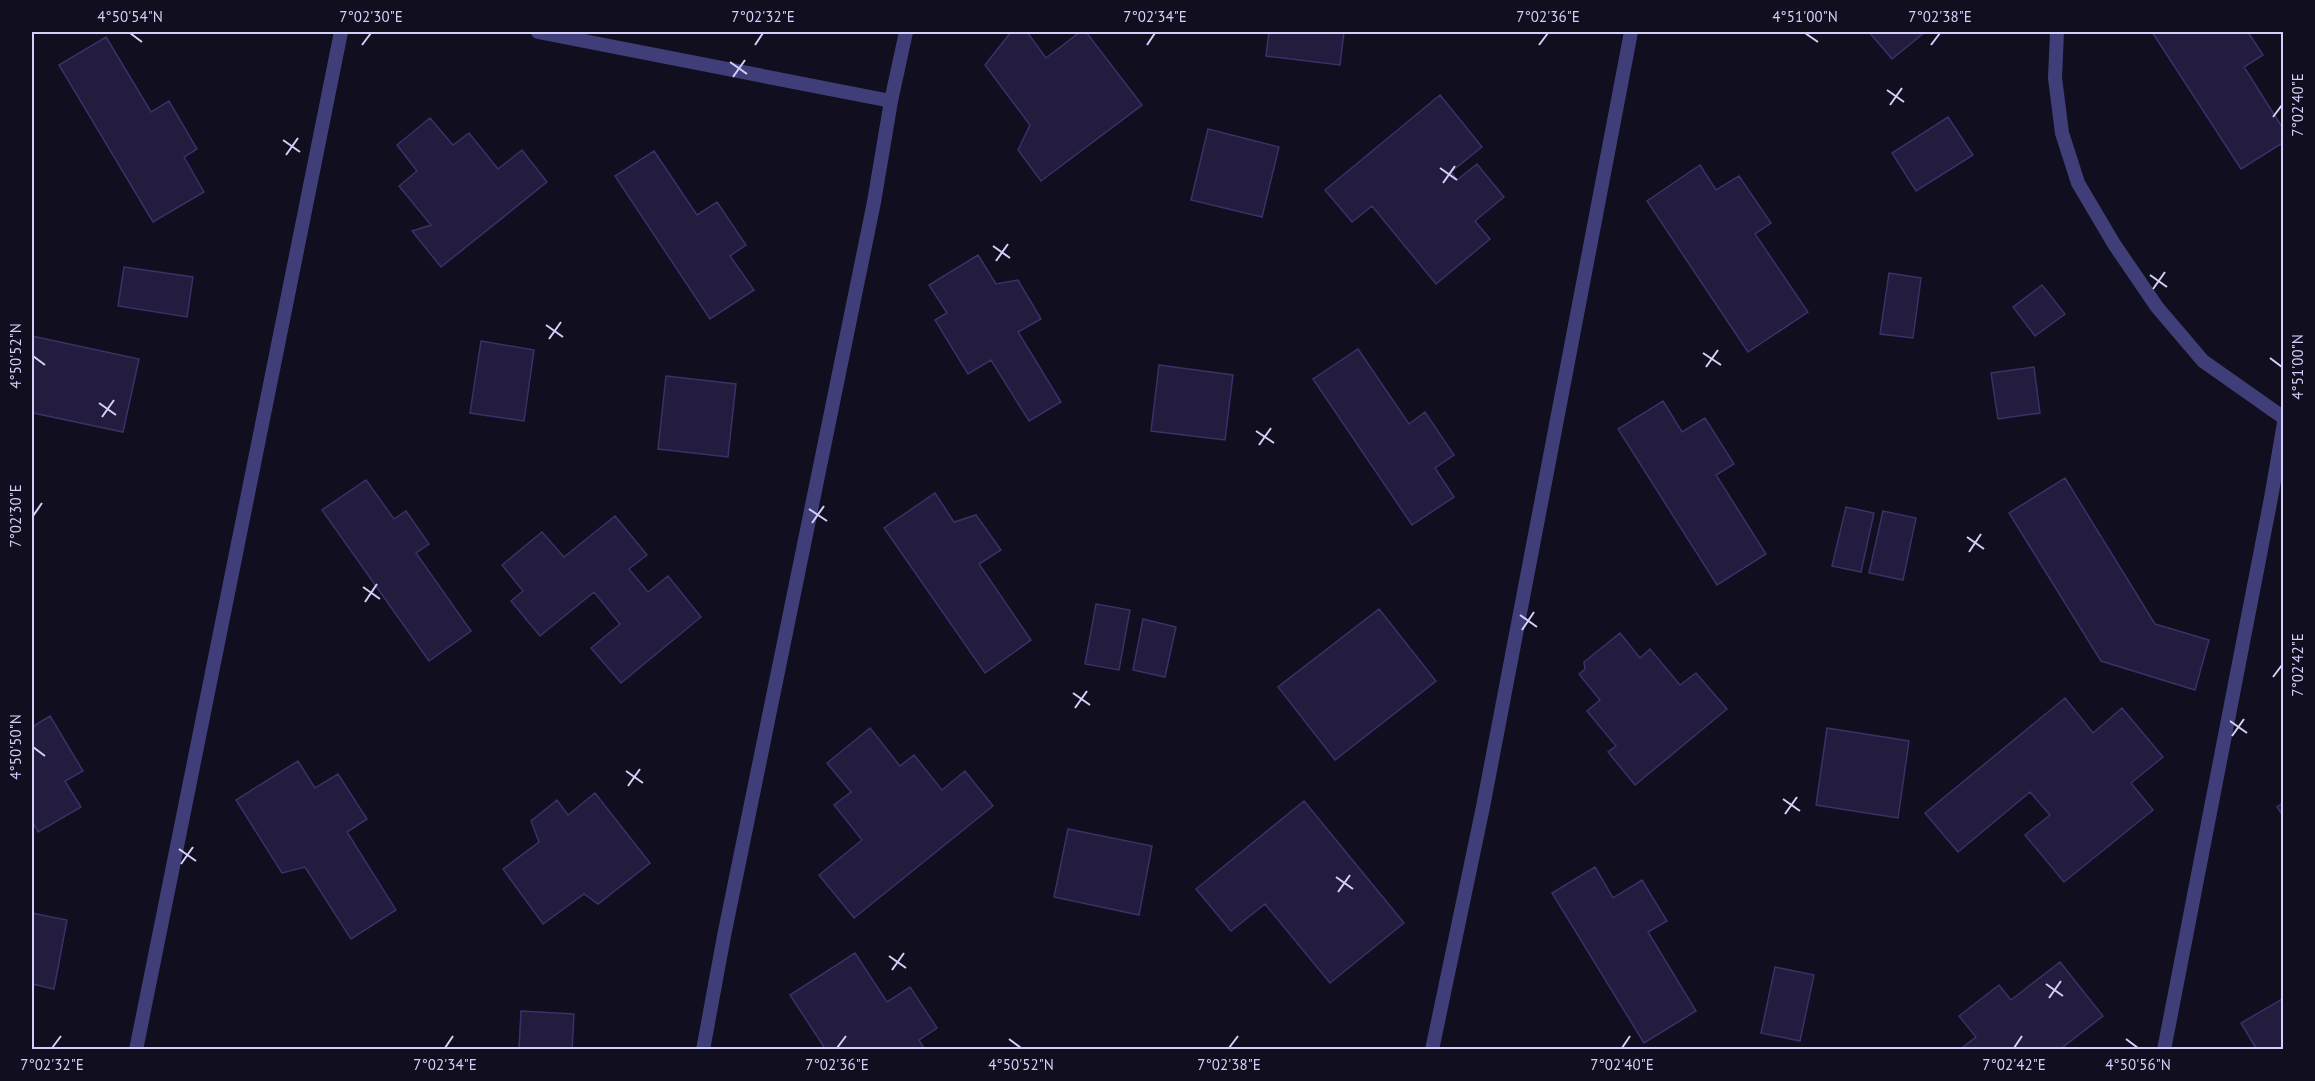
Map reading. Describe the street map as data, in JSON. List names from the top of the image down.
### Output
{
  "coordinates": [
    "4°50'54\"N",
    "7°02'30\"E",
    "7°02'32\"E",
    "7°02'34\"E",
    "7°02'36\"E",
    "4°51'00\"N",
    "7°02'38\"E",
    "7°02'40\"E",
    "4°50'52\"N",
    "7°02'42\"E",
    "4°50'50\"N",
    "4°50'56\"N"
  ]
}
